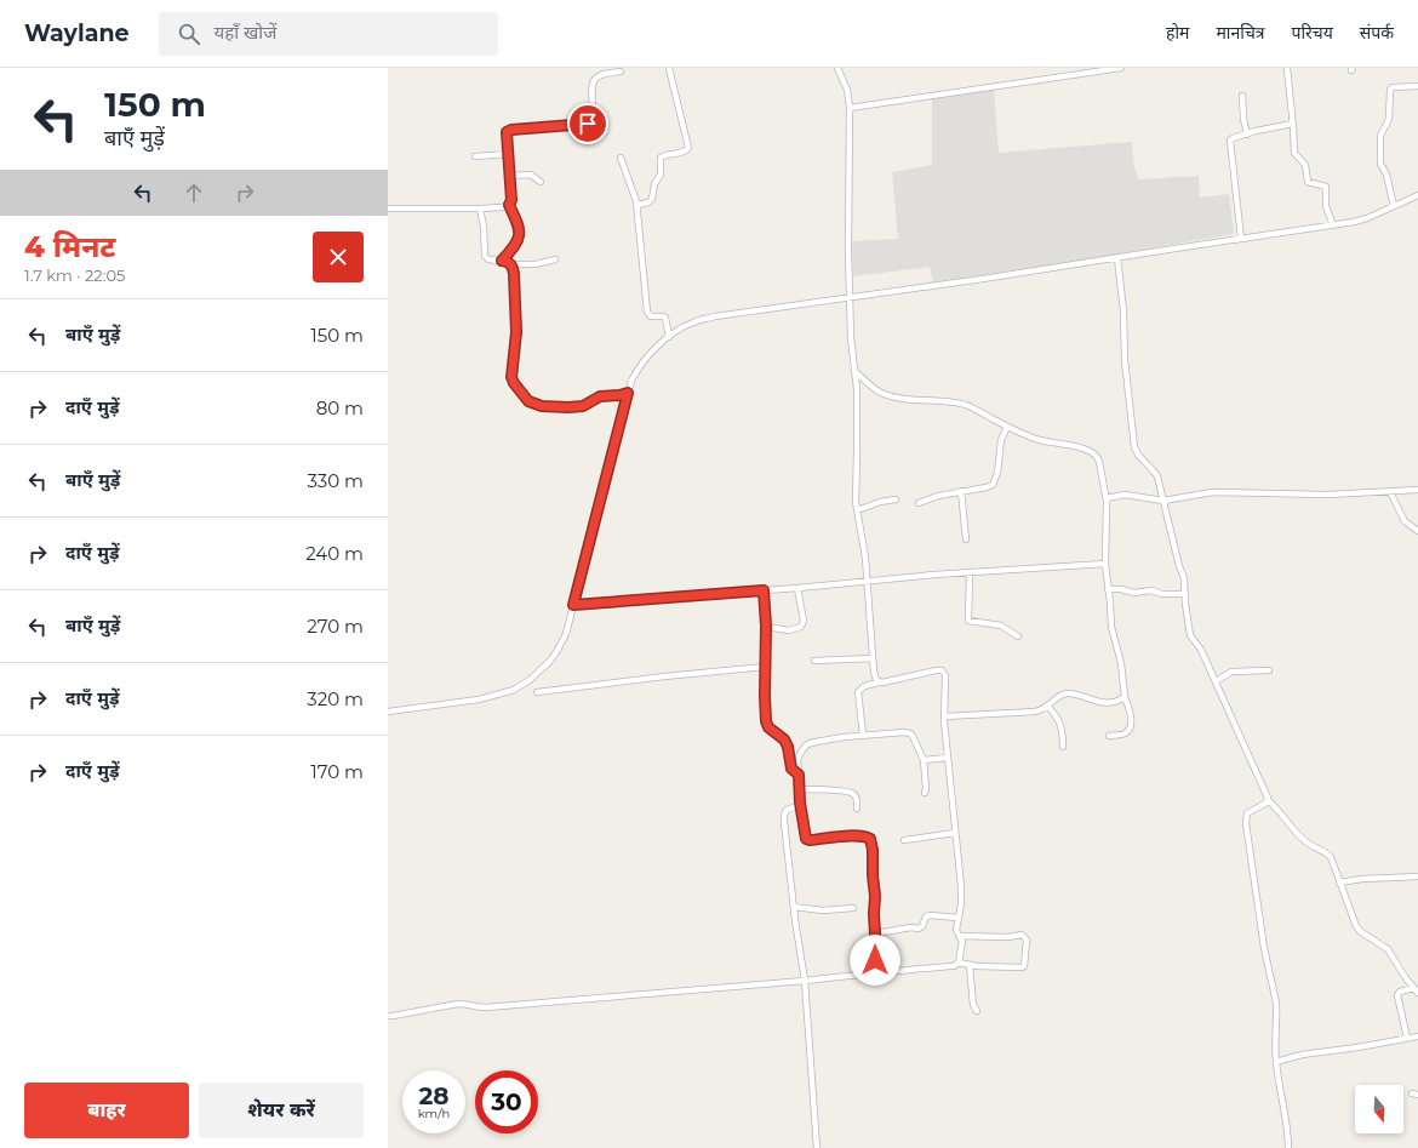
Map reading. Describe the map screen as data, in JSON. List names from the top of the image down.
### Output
{
  "north": "bottom",
  "page": {
    "header": "Waylane",
    "search": "यहाँ खोजें",
    "nav": [
      "होम",
      "मानचित्र",
      "परिचय",
      "संपर्क"
    ],
    "turn": ["150 m", "बाएँ मुड़ें"],
    "heading": ["4 मिनट", "1.7 km · 22:05"],
    "list": [
      {
        "name": "बाएँ मुड़ें",
        "value": "150 m"
      },
      {
        "name": "दाएँ मुड़ें",
        "value": "80 m"
      },
      {
        "name": "बाएँ मुड़ें",
        "value": "330 m"
      },
      {
        "name": "दाएँ मुड़ें",
        "value": "240 m"
      },
      {
        "name": "बाएँ मुड़ें",
        "value": "270 m"
      },
      {
        "name": "दाएँ मुड़ें",
        "value": "320 m"
      },
      {
        "name": "दाएँ मुड़ें",
        "value": "170 m"
      }
    ],
    "speed": "28 km/h",
    "limit": "30",
    "buttons": ["बाहर", "शेयर करें"]
  }
}
